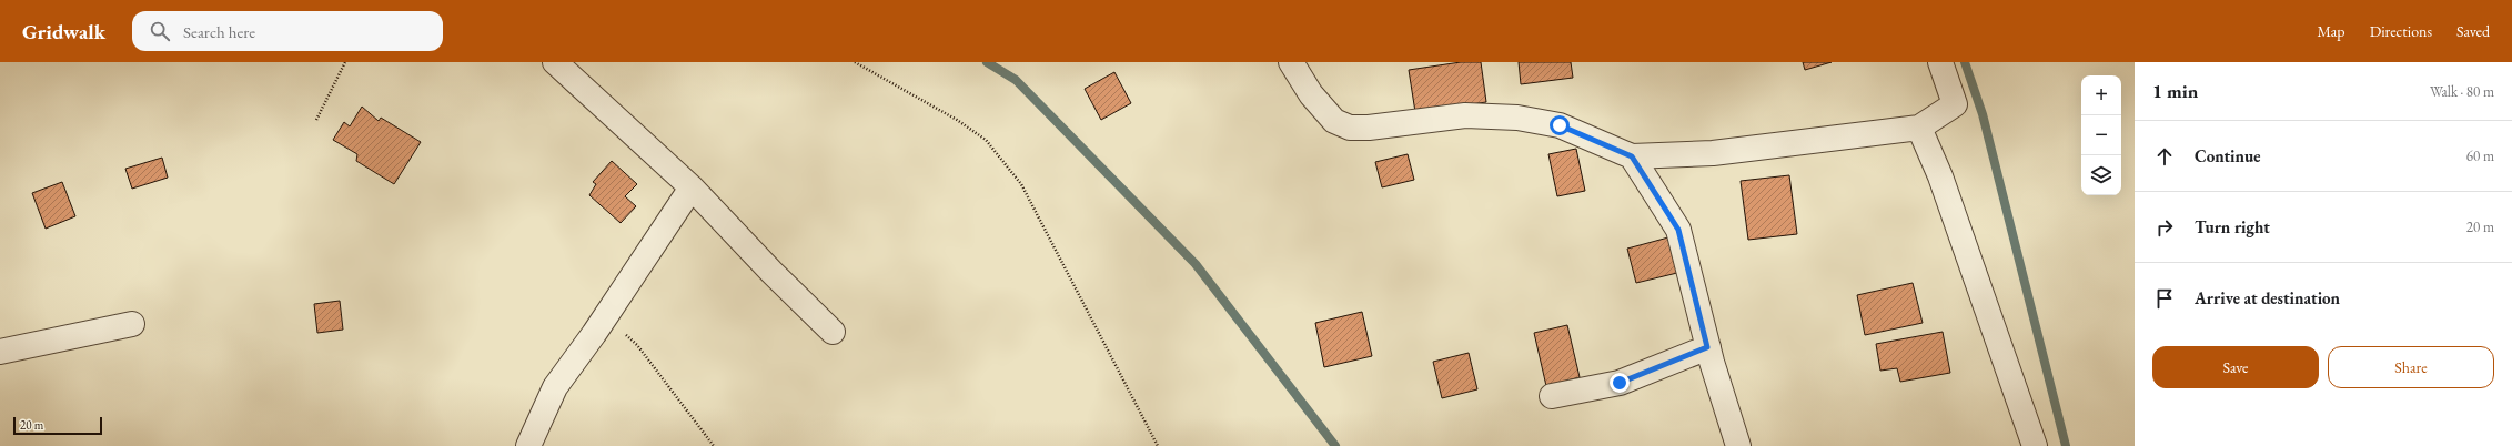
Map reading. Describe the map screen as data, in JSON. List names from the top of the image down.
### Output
{
  "scale_bar": "20 m",
  "page": {
    "header": "Gridwalk",
    "search": "Search here",
    "nav": ["Map", "Directions", "Saved"],
    "heading": ["1 min", "Walk · 80 m"],
    "map_buttons": ["+", "−"],
    "list": [
      ["Continue", "60 m"],
      ["Turn right", "20 m"],
      "Arrive at destination"
    ],
    "buttons": ["Save", "Share"],
    "scale": "20 m"
  }
}
